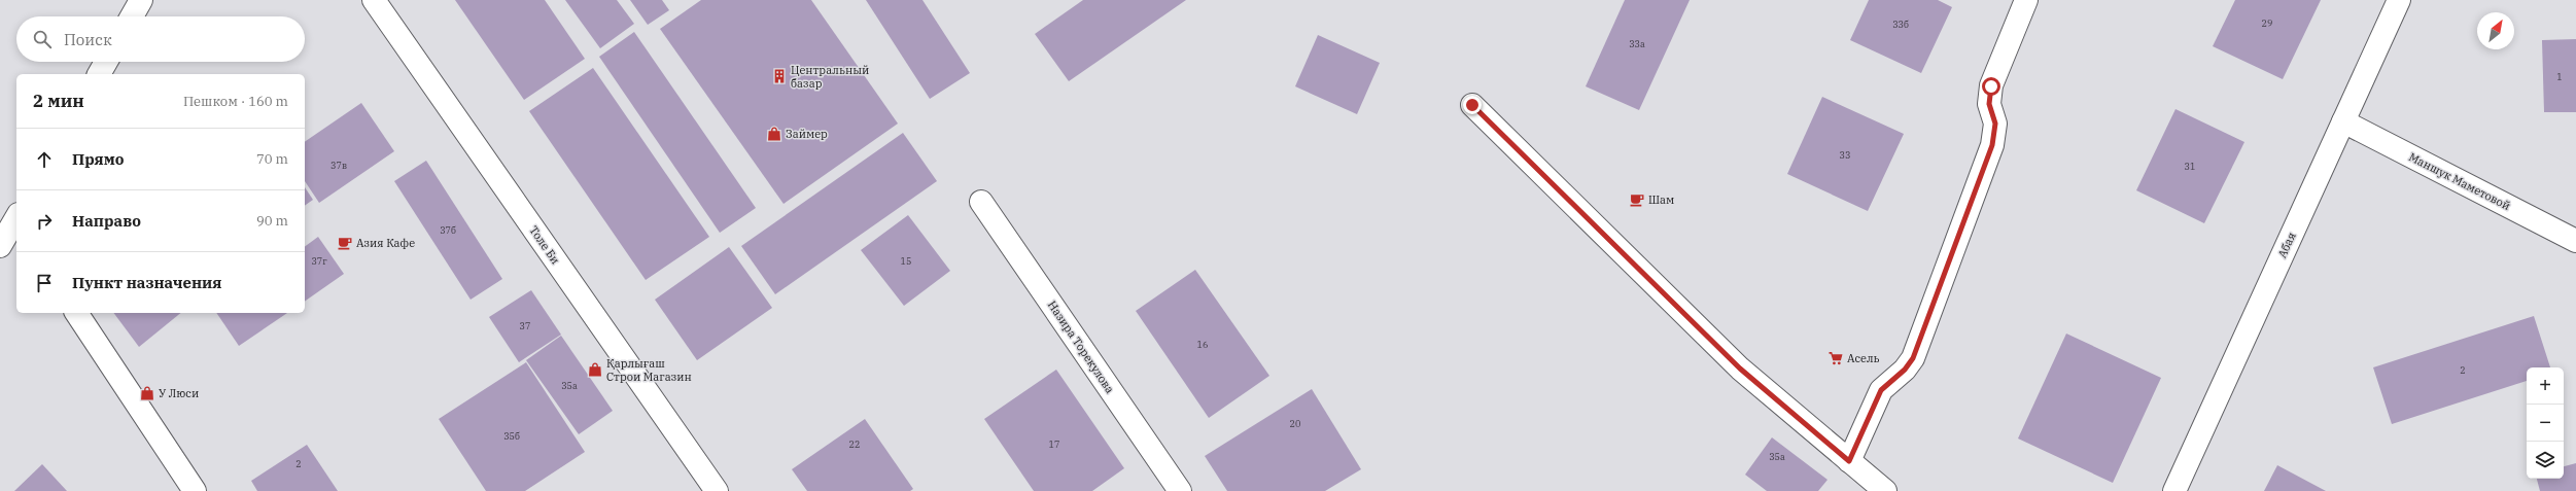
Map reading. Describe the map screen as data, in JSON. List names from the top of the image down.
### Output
{
  "streets": {
    "street": [
      "Маншук Маметовой",
      "Толе Би",
      "Абая",
      "Назира Торекулова"
    ]
  },
  "crossings": [
    ["Маншук Маметовой", "Абая"]
  ],
  "places": {
    "building": ["Центральный базар"],
    "shop": ["Займер", "Қарлығаш Строи Магазин", "У Люси"],
    "cafe": ["Шам", "Азия Кафе"],
    "supermarket": ["Асель"]
  },
  "house_numbers": [
    "29",
    "33б",
    "33а",
    "1",
    "33",
    "37в",
    "31",
    "37б",
    "37г",
    "15",
    "37",
    "16",
    "2",
    "35а",
    "20",
    "35б",
    "22",
    "17",
    "35а",
    "2"
  ],
  "north": "top right",
  "page": {
    "search": "Поиск",
    "heading": ["2 мин", "Пешком · 160 m"],
    "list": [
      ["Прямо", "70 m"],
      ["Направо", "90 m"],
      "Пункт назначения"
    ],
    "map_buttons": ["+", "−"]
  }
}
